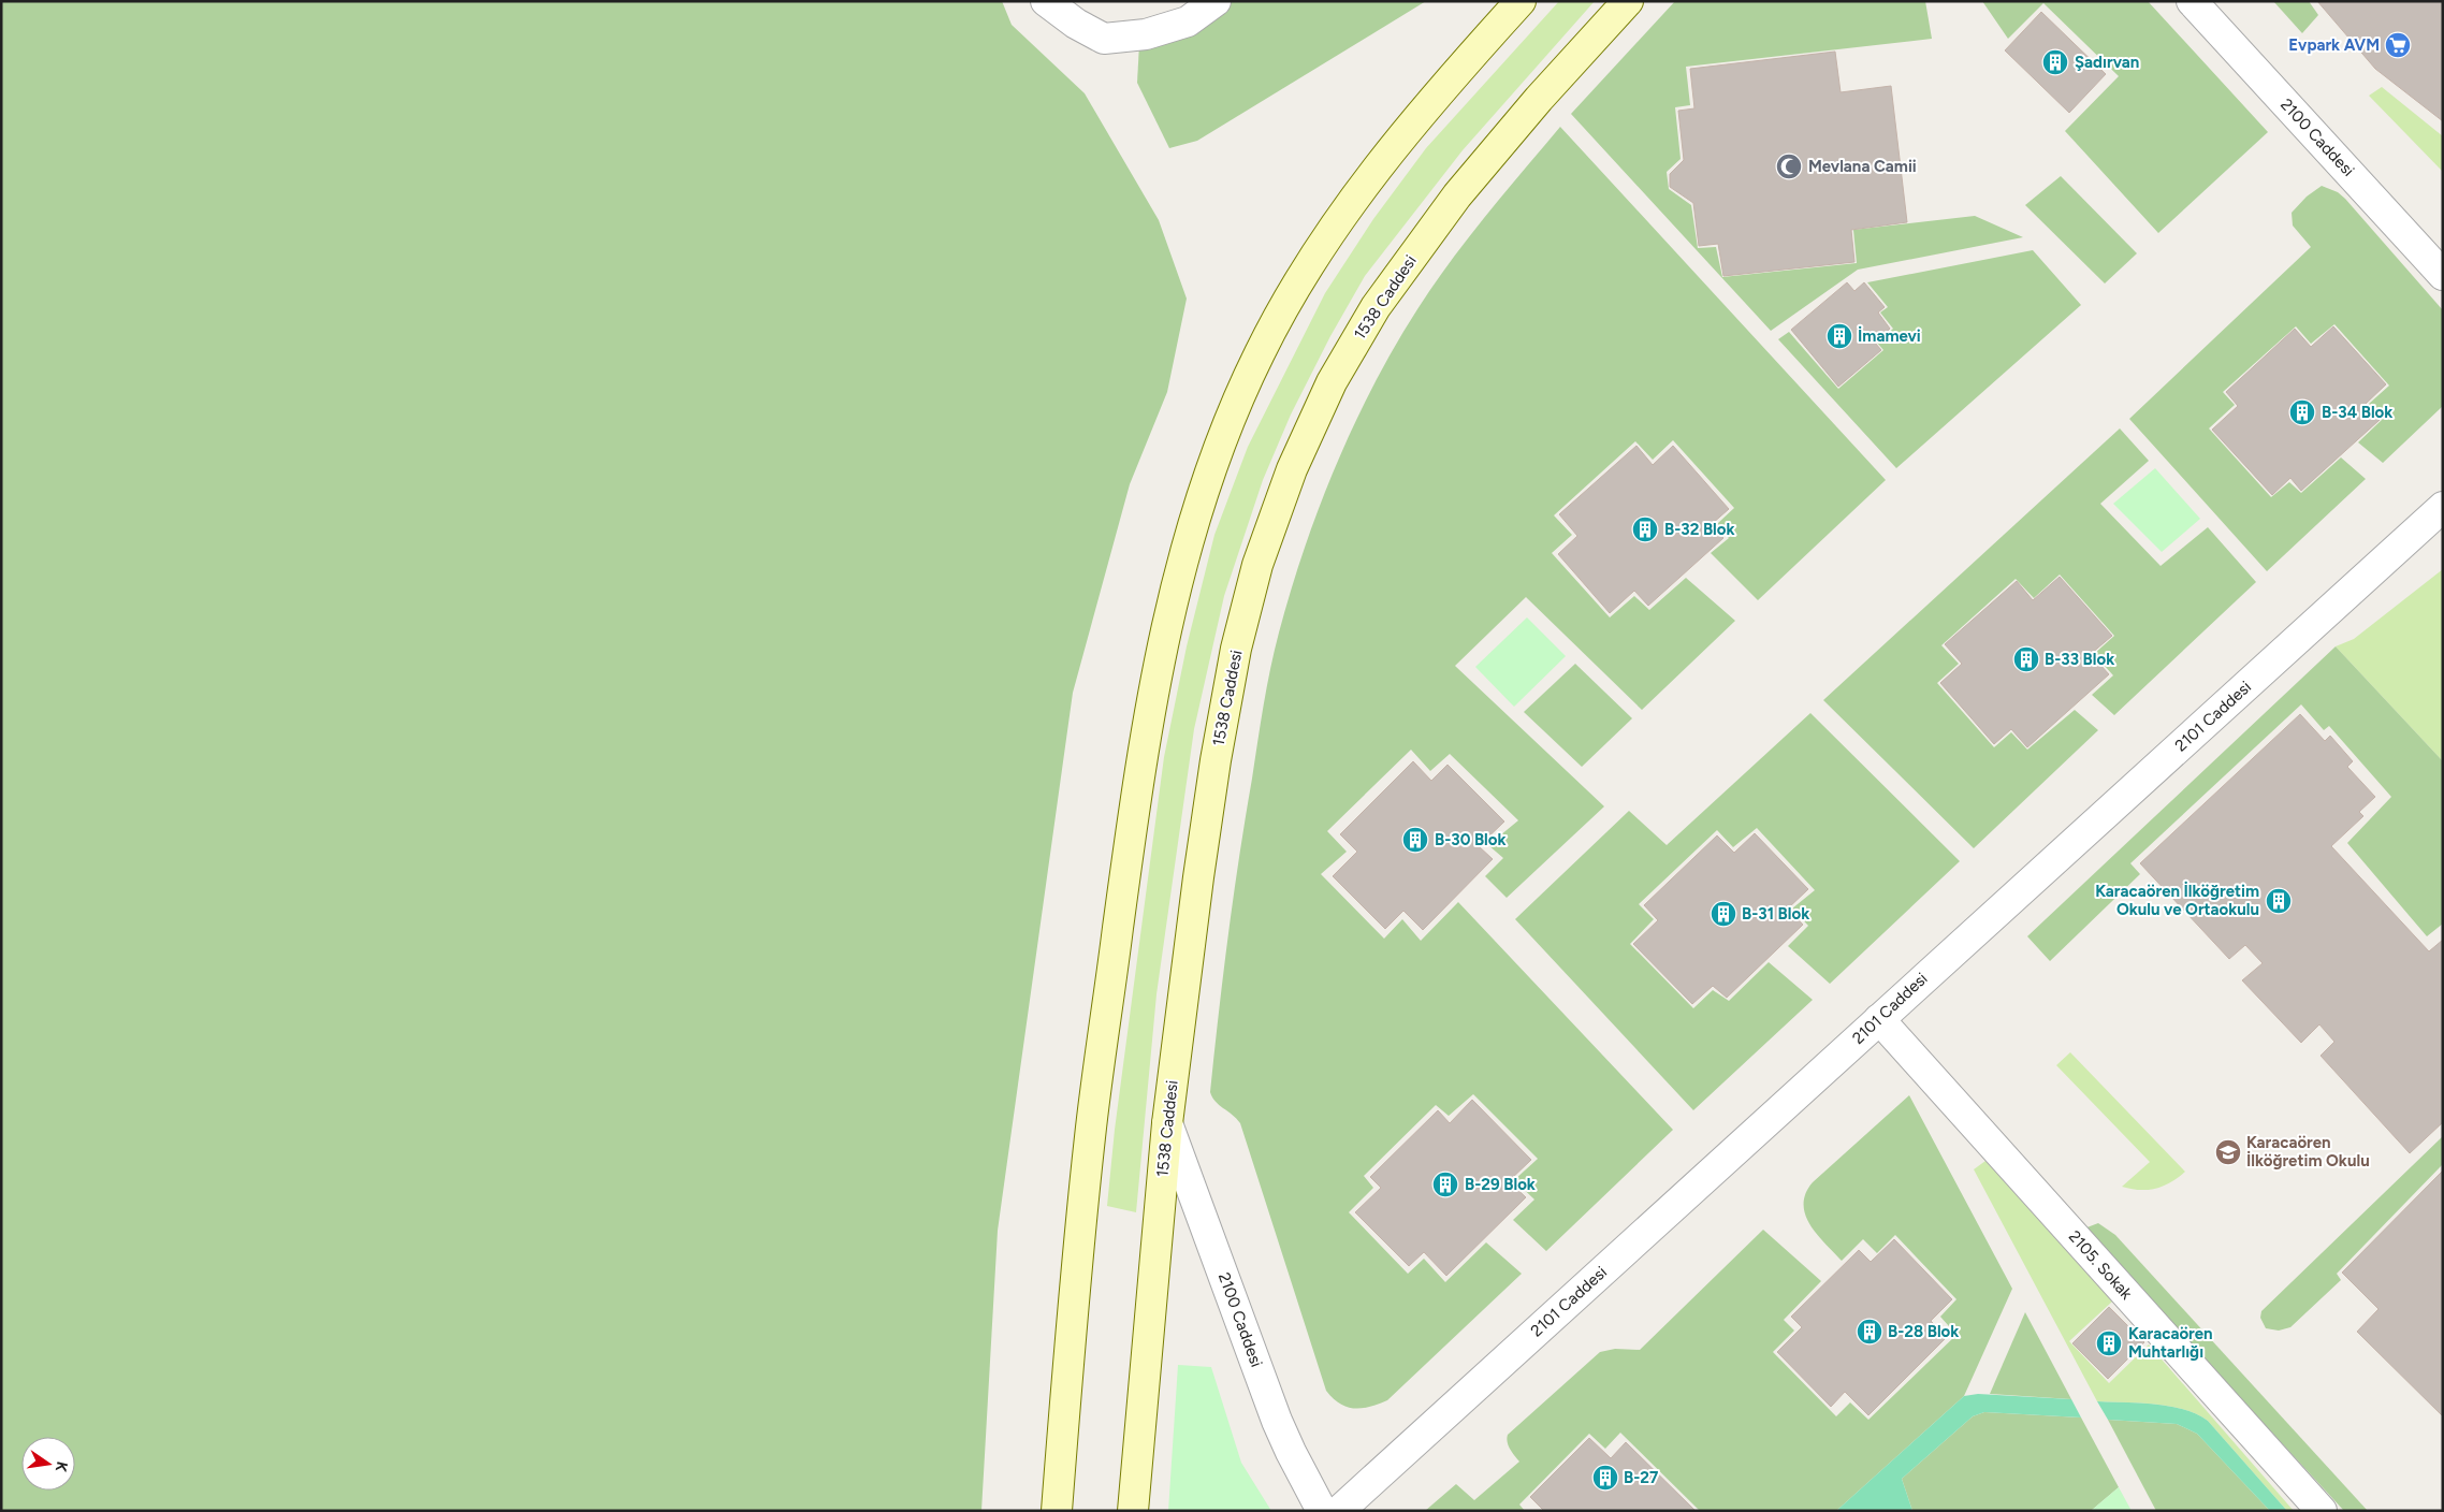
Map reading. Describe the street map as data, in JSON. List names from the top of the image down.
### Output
{
  "streets": {
    "main road": ["1538 Caddesi"],
    "street": ["2100 Caddesi", "2101 Caddesi", "2105. Sokak"]
  },
  "crossings": [
    ["2100 Caddesi", "1538 Caddesi"],
    ["2101 Caddesi", "2105. Sokak"]
  ],
  "places": {
    "supermarket": ["Evpark AVM"],
    "building": [
      "Şadırvan",
      "İmamevi",
      "B-34 Blok",
      "B-32 Blok",
      "B-33 Blok",
      "B-30 Blok",
      "Karacaören İlköğretim Okulu ve Ortaokulu",
      "B-31 Blok",
      "B-29 Blok",
      "B-28 Blok",
      "Karacaören Muhtarlığı",
      "B-27"
    ],
    "mosque": ["Mevlana Camii"],
    "school or university": ["Karacaören İlköğretim Okulu"]
  },
  "north": "right"
}
